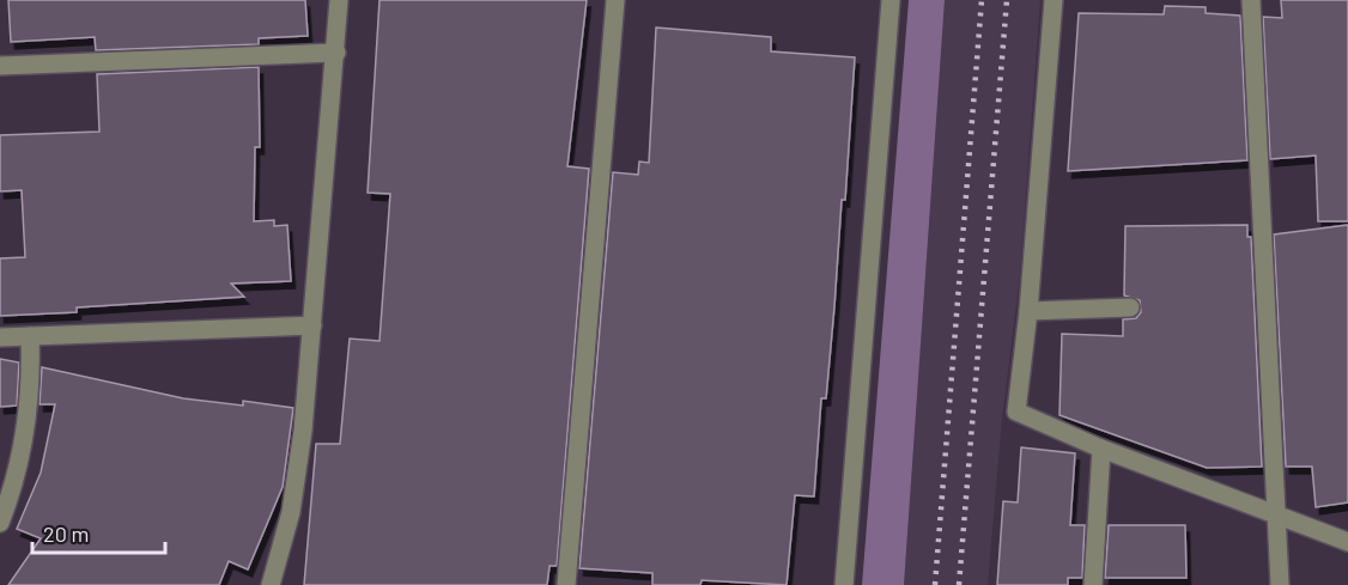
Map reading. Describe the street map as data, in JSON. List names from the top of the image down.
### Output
{
  "scale_bar": "20 m"
}
